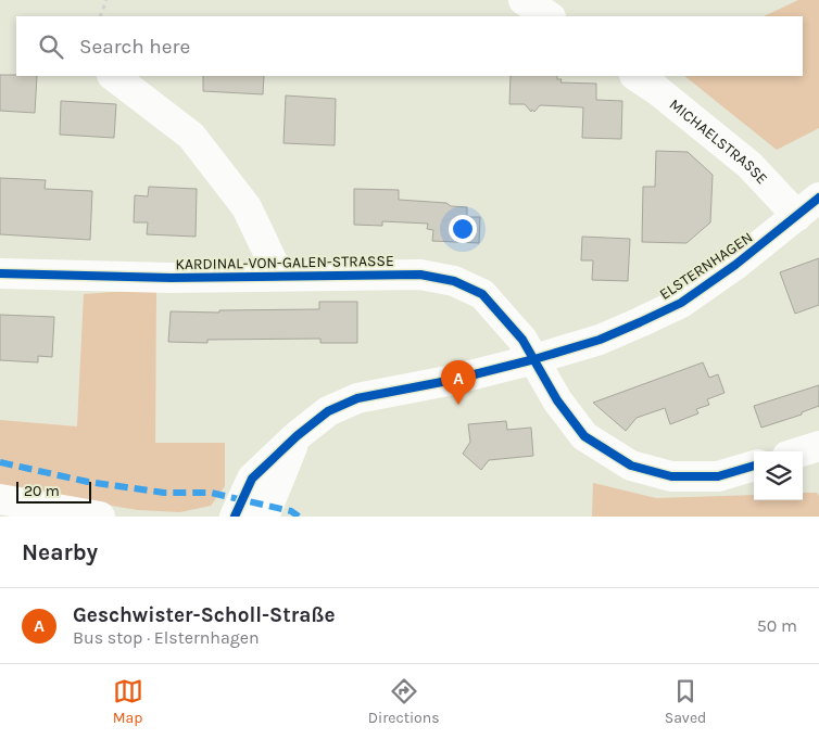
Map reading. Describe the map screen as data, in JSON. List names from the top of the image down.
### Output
{
  "streets": {
    "street": ["MICHAELSTRASSE", "KARDINAL-VON-GALEN-STRASSE", "ELSTERNHAGEN"]
  },
  "crossings": [
    ["MICHAELSTRASSE", "ELSTERNHAGEN"],
    ["KARDINAL-VON-GALEN-STRASSE", "ELSTERNHAGEN"]
  ],
  "scale_bar": "20 m",
  "page": {
    "search": "Search here",
    "pins": "A",
    "scale": "20 m",
    "heading": "Nearby",
    "list": [
      {
        "mark": "A",
        "name": "Geschwister-Scholl-Straße",
        "note": "Bus stop · Elsternhagen",
        "value": "50 m"
      }
    ],
    "nav": ["Map", "Directions", "Saved"]
  }
}
